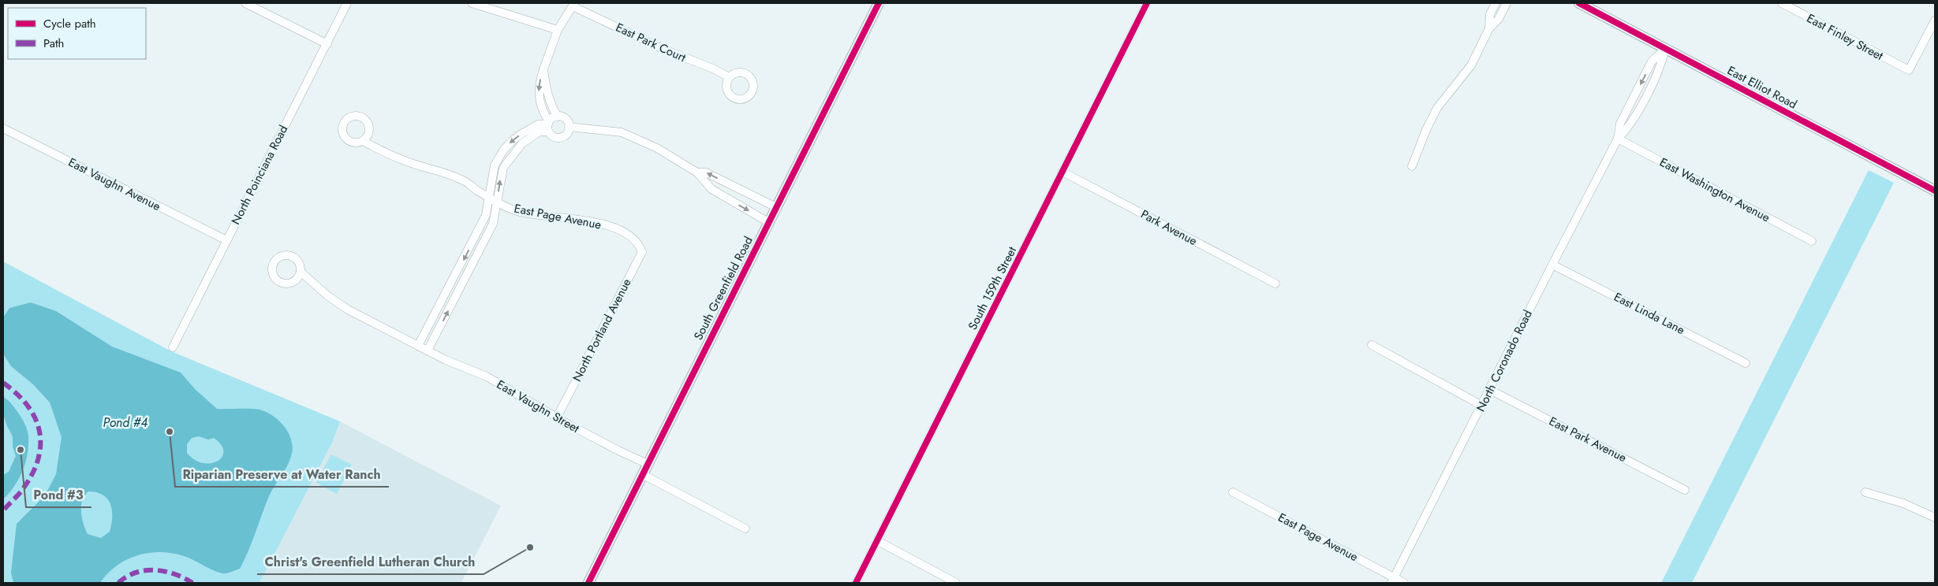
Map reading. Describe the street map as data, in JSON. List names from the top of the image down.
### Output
{
  "streets": {
    "main road": ["East Elliot Road", "South Greenfield Road"],
    "street": [
      "East Finley Street",
      "East Park Court",
      "North Poinciana Road",
      "East Vaughn Avenue",
      "East Washington Avenue",
      "East Page Avenue",
      "Park Avenue",
      "South 159th Street",
      "East Linda Lane",
      "North Portland Avenue",
      "North Coronado Road",
      "East Vaughn Street",
      "East Park Avenue"
    ]
  },
  "crossings": [
    ["East Elliot Road", "North Coronado Road"],
    ["North Poinciana Road", "East Vaughn Avenue"],
    ["East Washington Avenue", "North Coronado Road"],
    ["East Page Avenue", "North Portland Avenue"],
    ["East Page Avenue", "North Coronado Road"],
    ["Park Avenue", "South 159th Street"],
    ["South Greenfield Road", "East Vaughn Street"],
    ["East Linda Lane", "North Coronado Road"],
    ["North Portland Avenue", "East Vaughn Street"],
    ["North Coronado Road", "East Park Avenue"]
  ],
  "water": ["Pond #4"],
  "places": ["Riparian Preserve at Water Ranch", "Pond #3", "Christ's Greenfield Lutheran Church"],
  "legend": ["Cycle path", "Path"]
}
